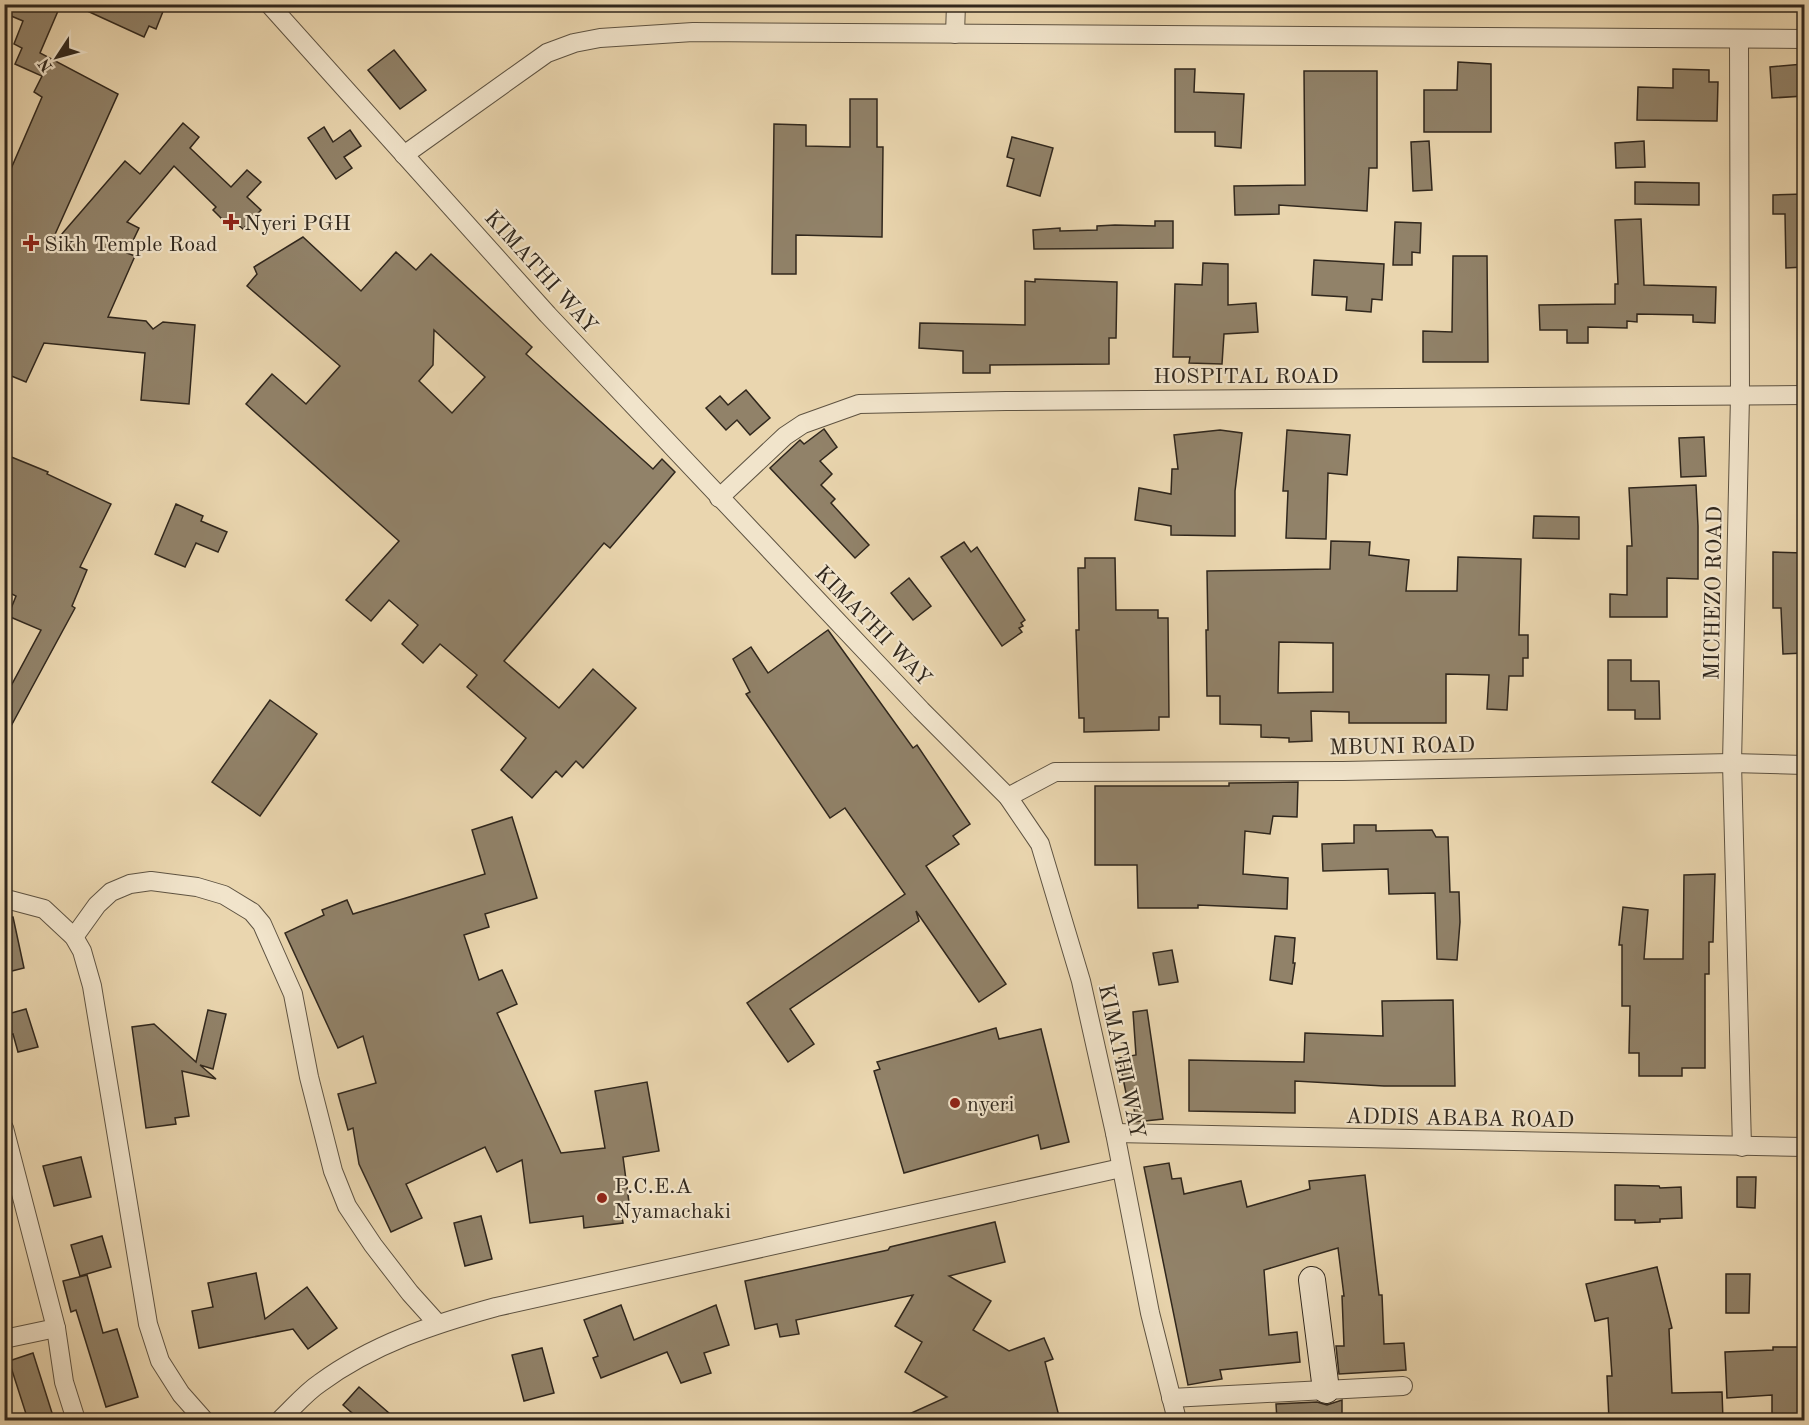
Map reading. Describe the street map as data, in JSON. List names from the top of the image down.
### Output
{
  "streets": {
    "street": [
      "KIMATHI WAY",
      "HOSPITAL ROAD",
      "MICHEZO ROAD",
      "MBUNI ROAD",
      "ADDIS ABABA ROAD"
    ]
  },
  "crossings": [
    ["KIMATHI WAY", "HOSPITAL ROAD"],
    ["KIMATHI WAY", "MBUNI ROAD"],
    ["KIMATHI WAY", "ADDIS ABABA ROAD"],
    ["HOSPITAL ROAD", "MICHEZO ROAD"],
    ["MICHEZO ROAD", "MBUNI ROAD"],
    ["MICHEZO ROAD", "ADDIS ABABA ROAD"]
  ],
  "places": {
    "health": ["Nyeri PGH", "Sikh Temple Road"],
    "other": ["nyeri", "P.C.E.A Nyamachaki"]
  },
  "north": "bottom left"
}
